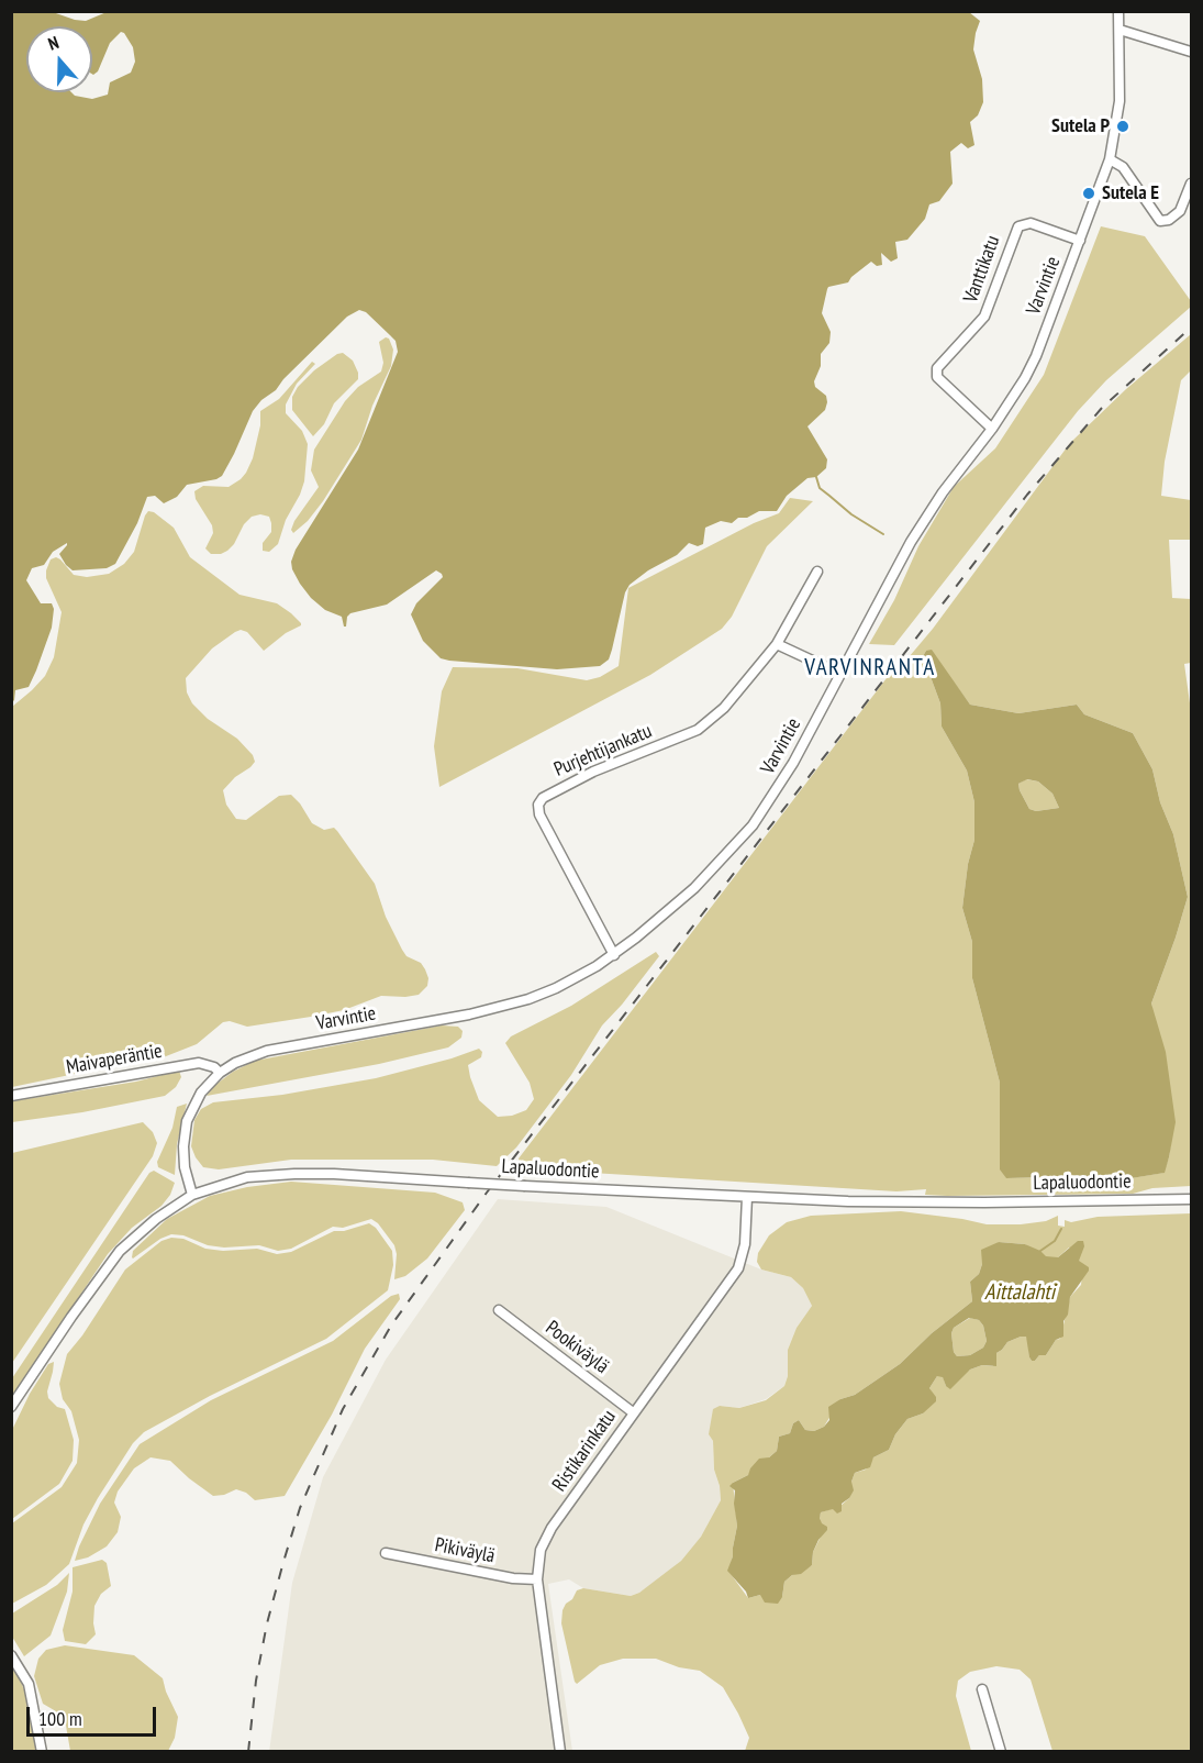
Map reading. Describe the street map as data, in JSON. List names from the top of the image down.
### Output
{
  "streets": {
    "street": [
      "Vanttikatu",
      "Varvintie",
      "Purjehtijankatu",
      "Maivaperäntie",
      "Lapaluodontie",
      "Pookiväylä",
      "Ristikarinkatu",
      "Pikiväylä"
    ]
  },
  "crossings": [
    ["Vanttikatu", "Varvintie"],
    ["Varvintie", "Purjehtijankatu"],
    ["Varvintie", "Maivaperäntie"],
    ["Varvintie", "Lapaluodontie"],
    ["Lapaluodontie", "Ristikarinkatu"],
    ["Pookiväylä", "Ristikarinkatu"],
    ["Ristikarinkatu", "Pikiväylä"]
  ],
  "districts": ["VARVINRANTA"],
  "water": ["Aittalahti"],
  "places": ["Sutela P", "Sutela E"],
  "scale_bar": "100 m",
  "north": "top"
}
